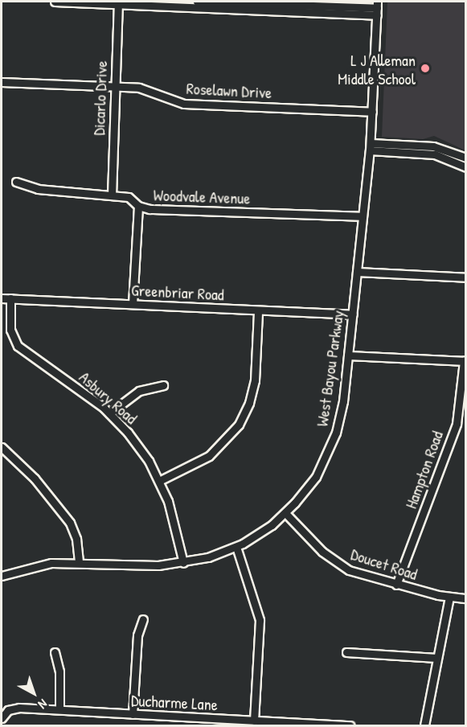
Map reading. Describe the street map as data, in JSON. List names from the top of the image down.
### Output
{
  "streets": {
    "street": [
      "Roselawn Drive",
      "Dicarlo Drive",
      "Woodvale Avenue",
      "Greenbriar Road",
      "West Bayou Parkway",
      "Asbury Road",
      "Hampton Road",
      "Doucet Road",
      "Ducharme Lane"
    ]
  },
  "crossings": [
    ["Roselawn Drive", "Dicarlo Drive"],
    ["Roselawn Drive", "West Bayou Parkway"],
    ["Dicarlo Drive", "Woodvale Avenue"],
    ["Woodvale Avenue", "West Bayou Parkway"],
    ["Greenbriar Road", "West Bayou Parkway"],
    ["Greenbriar Road", "Asbury Road"],
    ["West Bayou Parkway", "Asbury Road"],
    ["West Bayou Parkway", "Doucet Road"],
    ["Hampton Road", "Doucet Road"]
  ],
  "places": ["L J Alleman Middle School"],
  "north": "bottom right"
}
